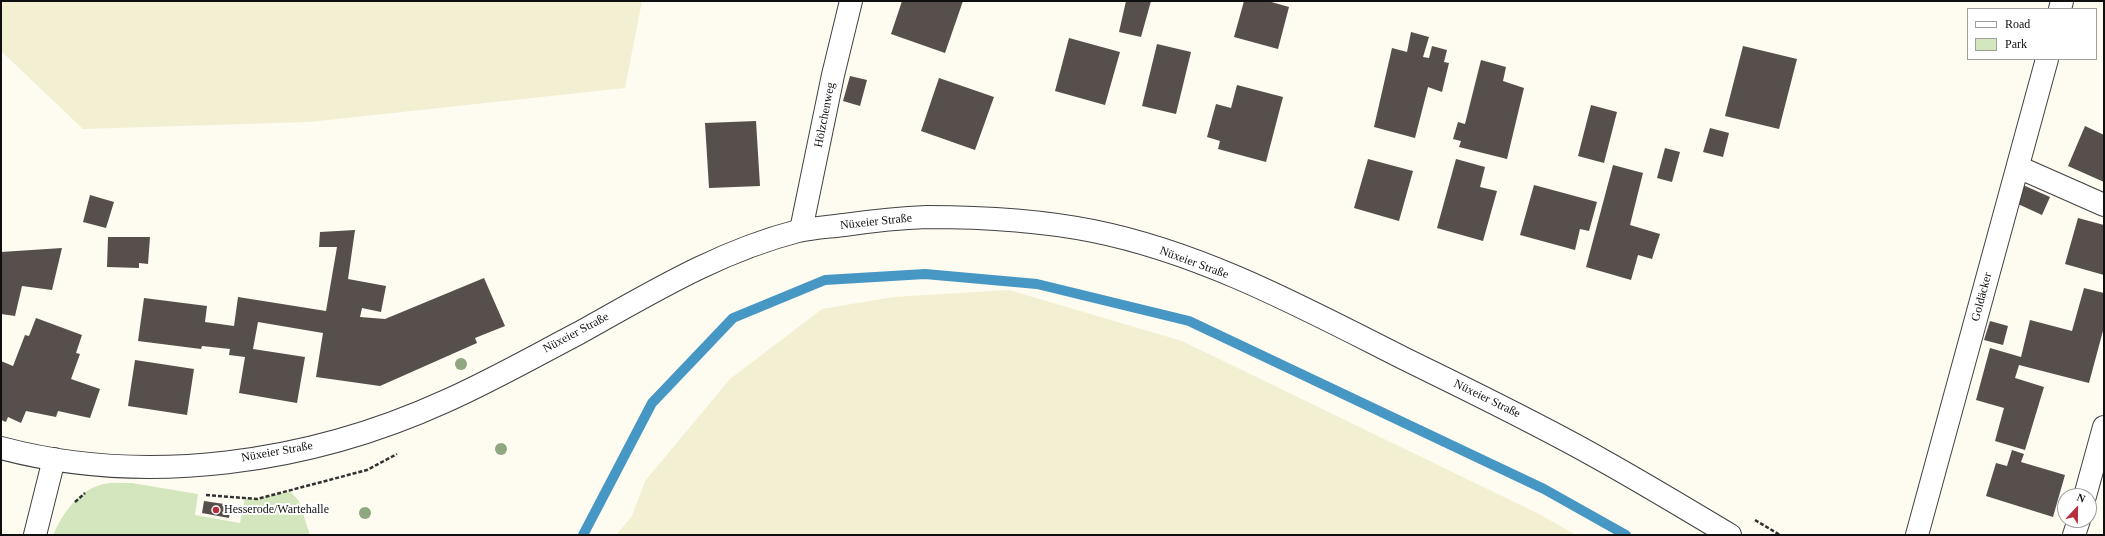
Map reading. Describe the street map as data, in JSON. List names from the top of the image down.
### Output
{
  "streets": {
    "street": ["Hölzchenweg", "Nüxeier Straße", "Goldäcker"]
  },
  "crossings": [
    ["Hölzchenweg", "Nüxeier Straße"]
  ],
  "places": ["Hesserode/Wartehalle"],
  "legend": ["Road", "Park"],
  "north": "top"
}
